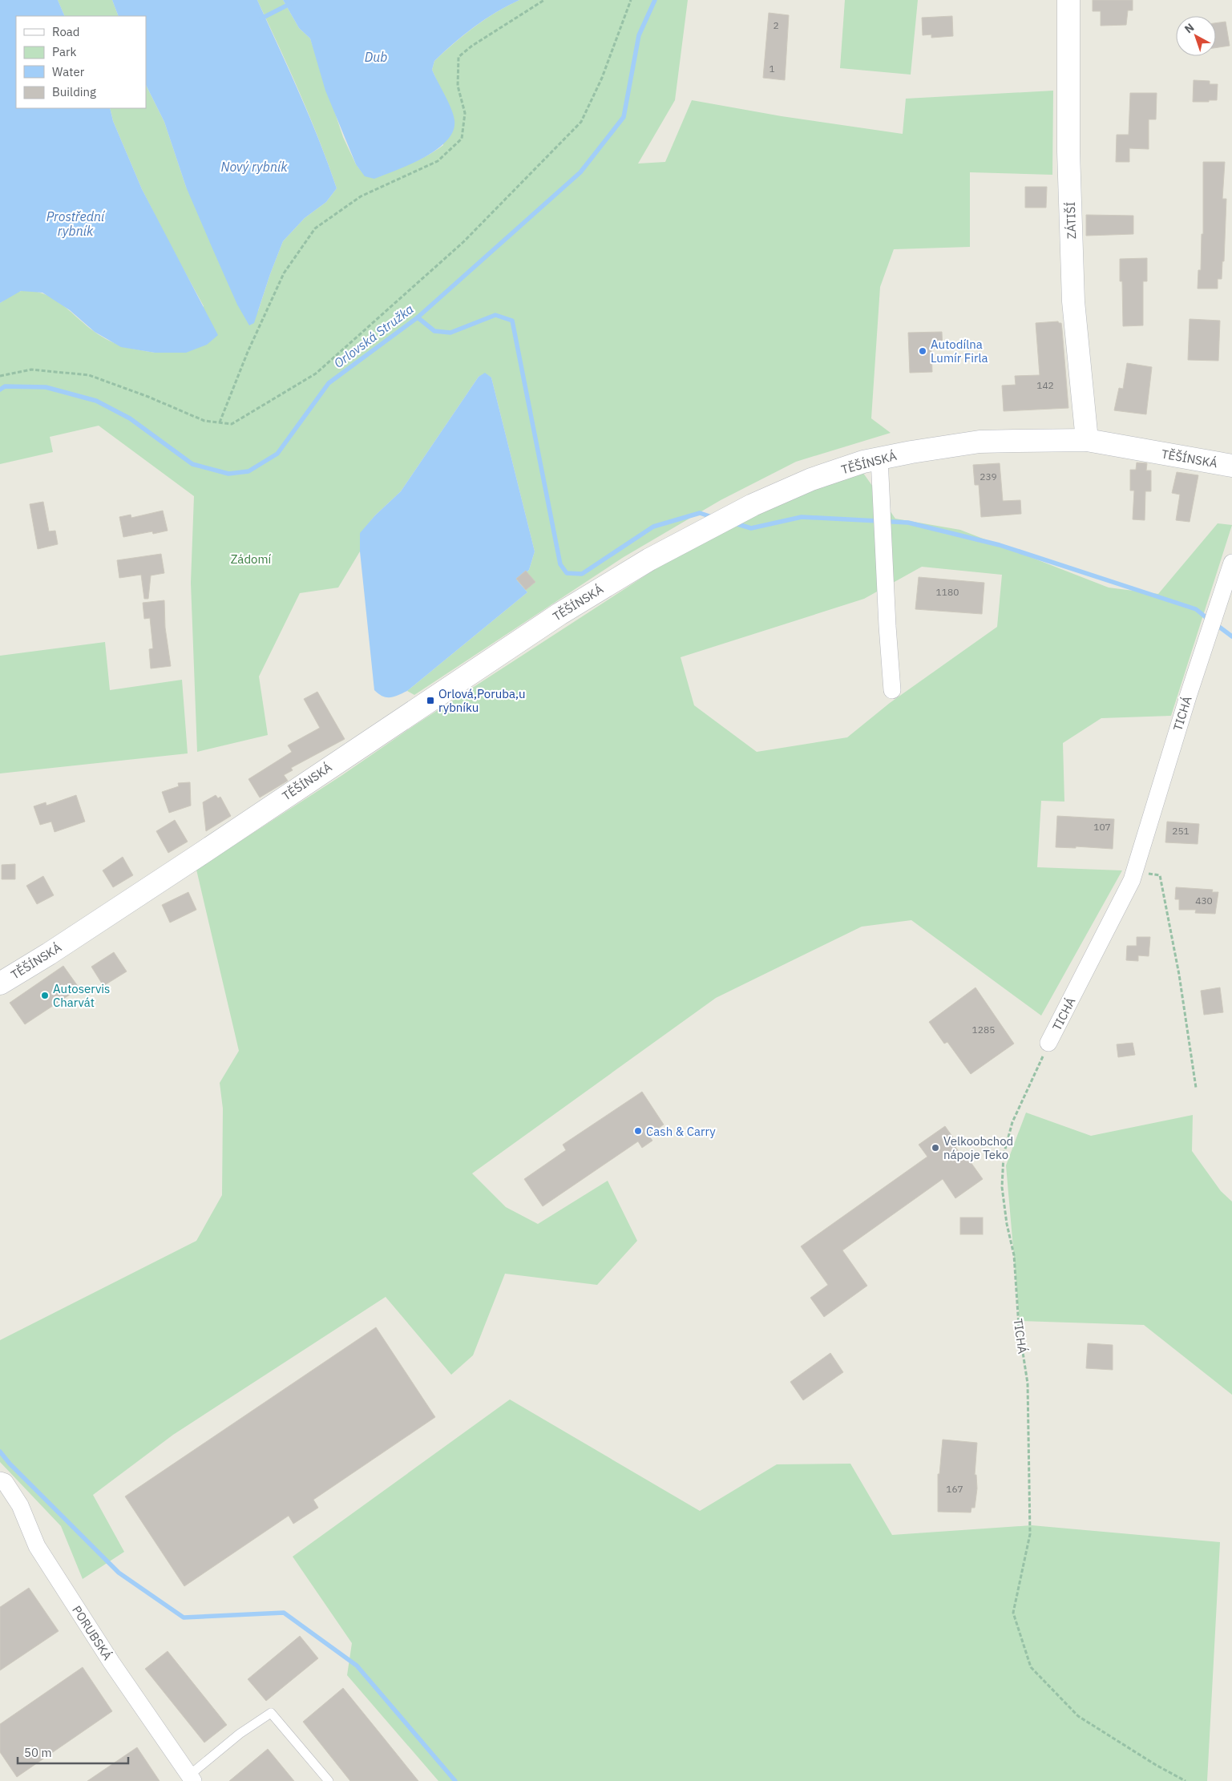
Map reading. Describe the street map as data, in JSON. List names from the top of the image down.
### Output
{
  "streets": {
    "main road": ["ZÁTIŠÍ", "TĚŠÍNSKÁ"],
    "street": ["TICHÁ", "PORUBSKÁ"]
  },
  "crossings": [
    ["ZÁTIŠÍ", "TĚŠÍNSKÁ"]
  ],
  "water": [
    "Dub",
    "Nový rybník",
    "Prostřední rybník",
    "Orlovská Stružka"
  ],
  "parks": ["Zádomí"],
  "places": {
    "other": [
      "Autodílna Lumír Firla",
      "Autoservis Charvát",
      "Cash & Carry",
      "Velkoobchod nápoje Teko"
    ],
    "transit": ["Orlová,Poruba,u rybníku"]
  },
  "house_numbers": [
    "2",
    "1",
    "142",
    "239",
    "1180",
    "107",
    "251",
    "430",
    "1285",
    "167"
  ],
  "legend": [
    "Road",
    "Park",
    "Water",
    "Building"
  ],
  "scale_bar": "50 m",
  "north": "top left"
}
